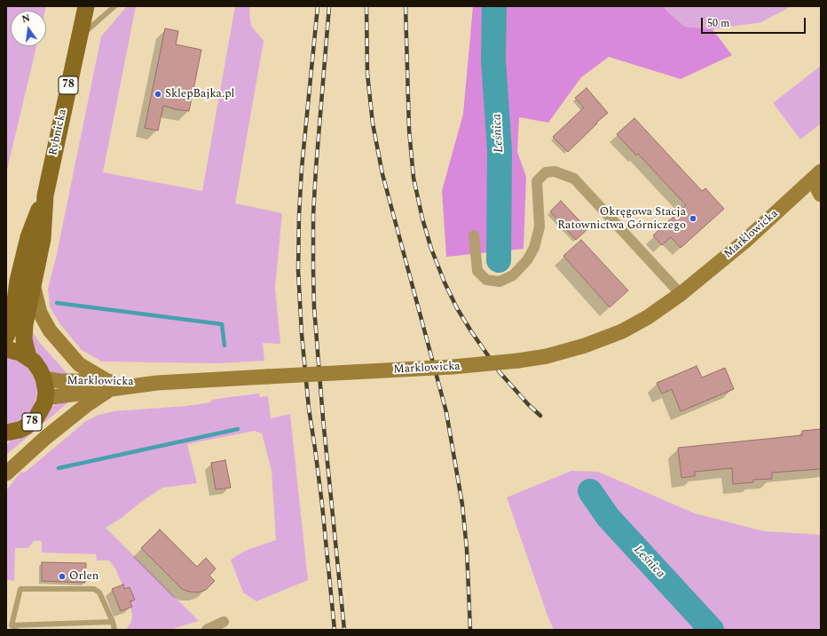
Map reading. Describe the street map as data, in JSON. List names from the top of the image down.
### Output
{
  "streets": {
    "main road": ["78", "Rybnicka", "Marklowicka"]
  },
  "crossings": [
    ["78", "Rybnicka"],
    ["78", "Marklowicka"]
  ],
  "water": ["Leśnica"],
  "places": ["SklepBajka.pl", "Okręgowa Stacja Ratownictwa Górniczego", "Orlen"],
  "scale_bar": "50 m",
  "north": "top"
}
